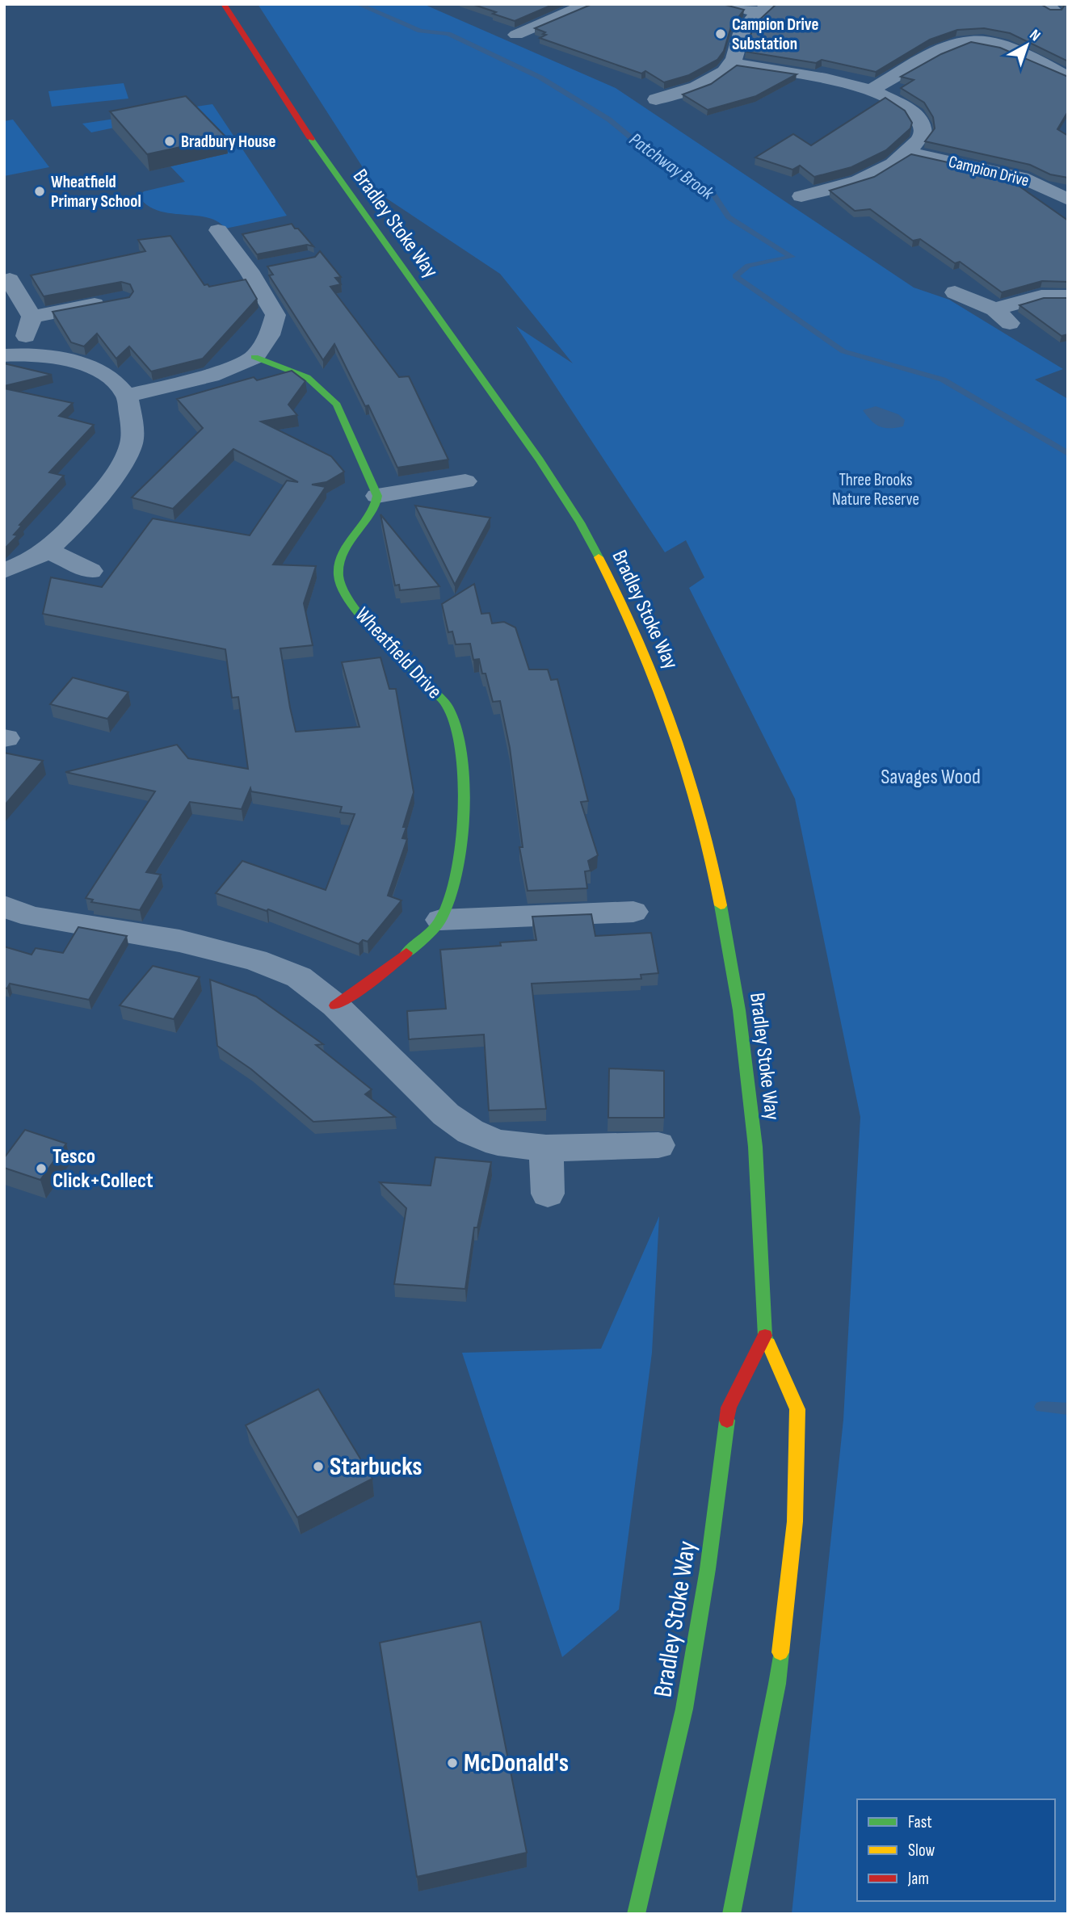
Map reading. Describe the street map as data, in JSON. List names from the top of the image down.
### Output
{
  "streets": {
    "street": ["Campion Drive", "Bradley Stoke Way", "Wheatfield Drive"]
  },
  "water": ["Patchway Brook"],
  "parks": ["Three Brooks Nature Reserve", "Savages Wood"],
  "places": [
    "Campion Drive Substation",
    "Bradbury House",
    "Wheatfield Primary School",
    "Tesco Click+Collect",
    "Starbucks",
    "McDonald's"
  ],
  "legend": ["Fast", "Slow", "Jam"],
  "north": "top right"
}
